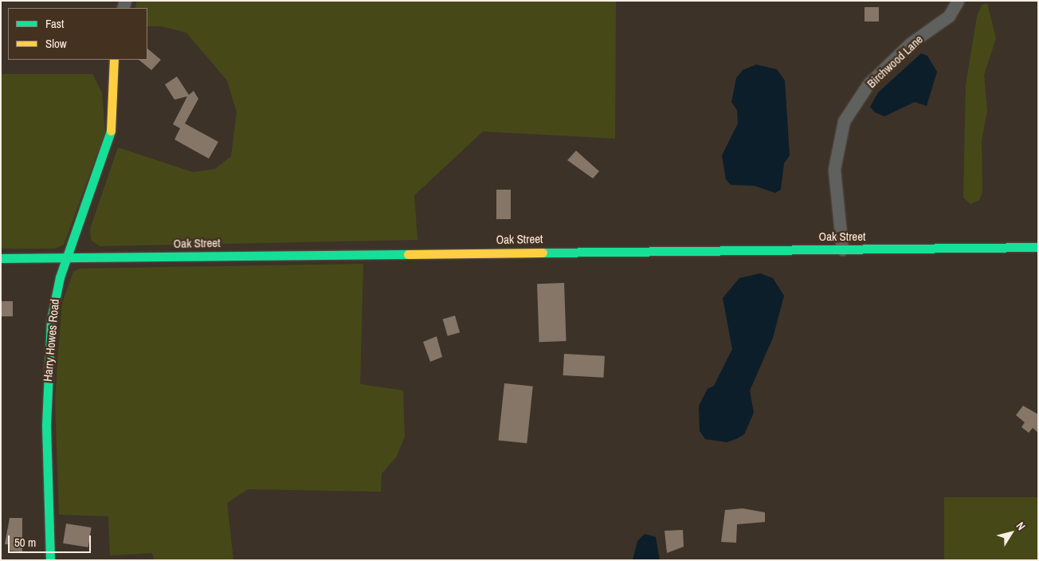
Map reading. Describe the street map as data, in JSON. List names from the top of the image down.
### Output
{
  "streets": {
    "main road": ["Oak Street", "Harry Howes Road"],
    "street": ["Birchwood Lane"]
  },
  "crossings": [
    ["Birchwood Lane", "Oak Street"],
    ["Oak Street", "Harry Howes Road"]
  ],
  "legend": ["Fast", "Slow"],
  "scale_bar": "50 m",
  "north": "top right"
}
